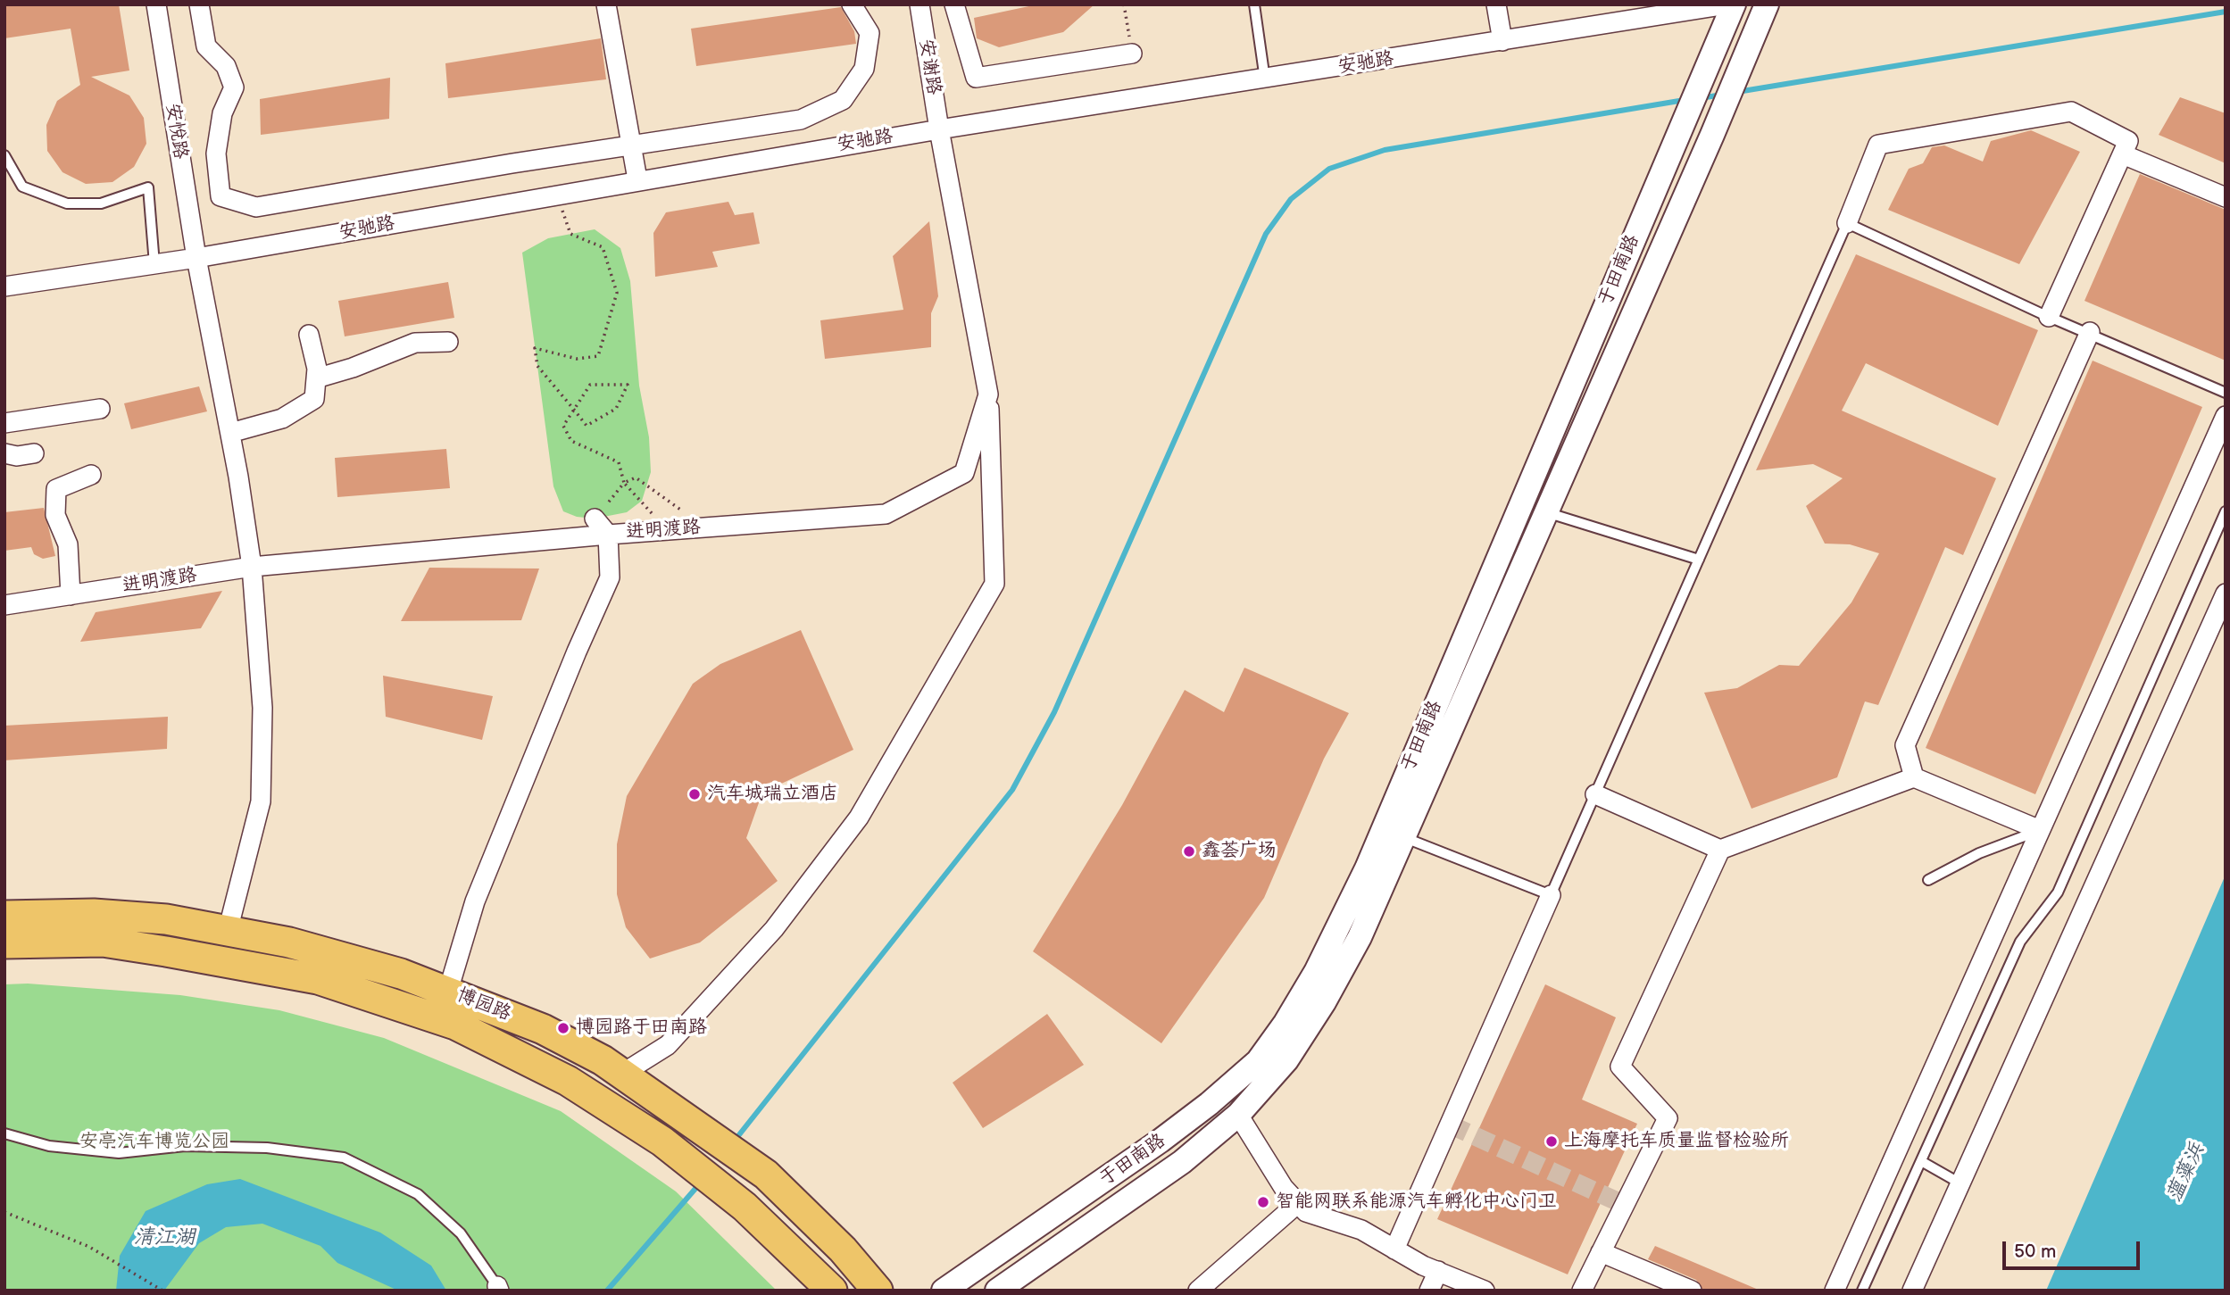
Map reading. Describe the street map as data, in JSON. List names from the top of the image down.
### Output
{
  "streets": {
    "main road": ["博园路"],
    "street": [
      "安驰路",
      "安谢路",
      "安悦路",
      "于田南路",
      "进明渡路"
    ]
  },
  "crossings": [
    ["安驰路", "安谢路"],
    ["安驰路", "安悦路"],
    ["安驰路", "进明渡路"],
    ["安谢路", "进明渡路"],
    ["安悦路", "进明渡路"],
    ["安悦路", "博园路"]
  ],
  "water": ["蕰藻浜", "清江湖"],
  "parks": ["安亭汽车博览公园"],
  "places": [
    "汽车城瑞立酒店",
    "鑫荟广场",
    "博园路于田南路",
    "上海摩托车质量监督检验所",
    "智能网联系能源汽车孵化中心门卫"
  ],
  "scale_bar": "50 m"
}
